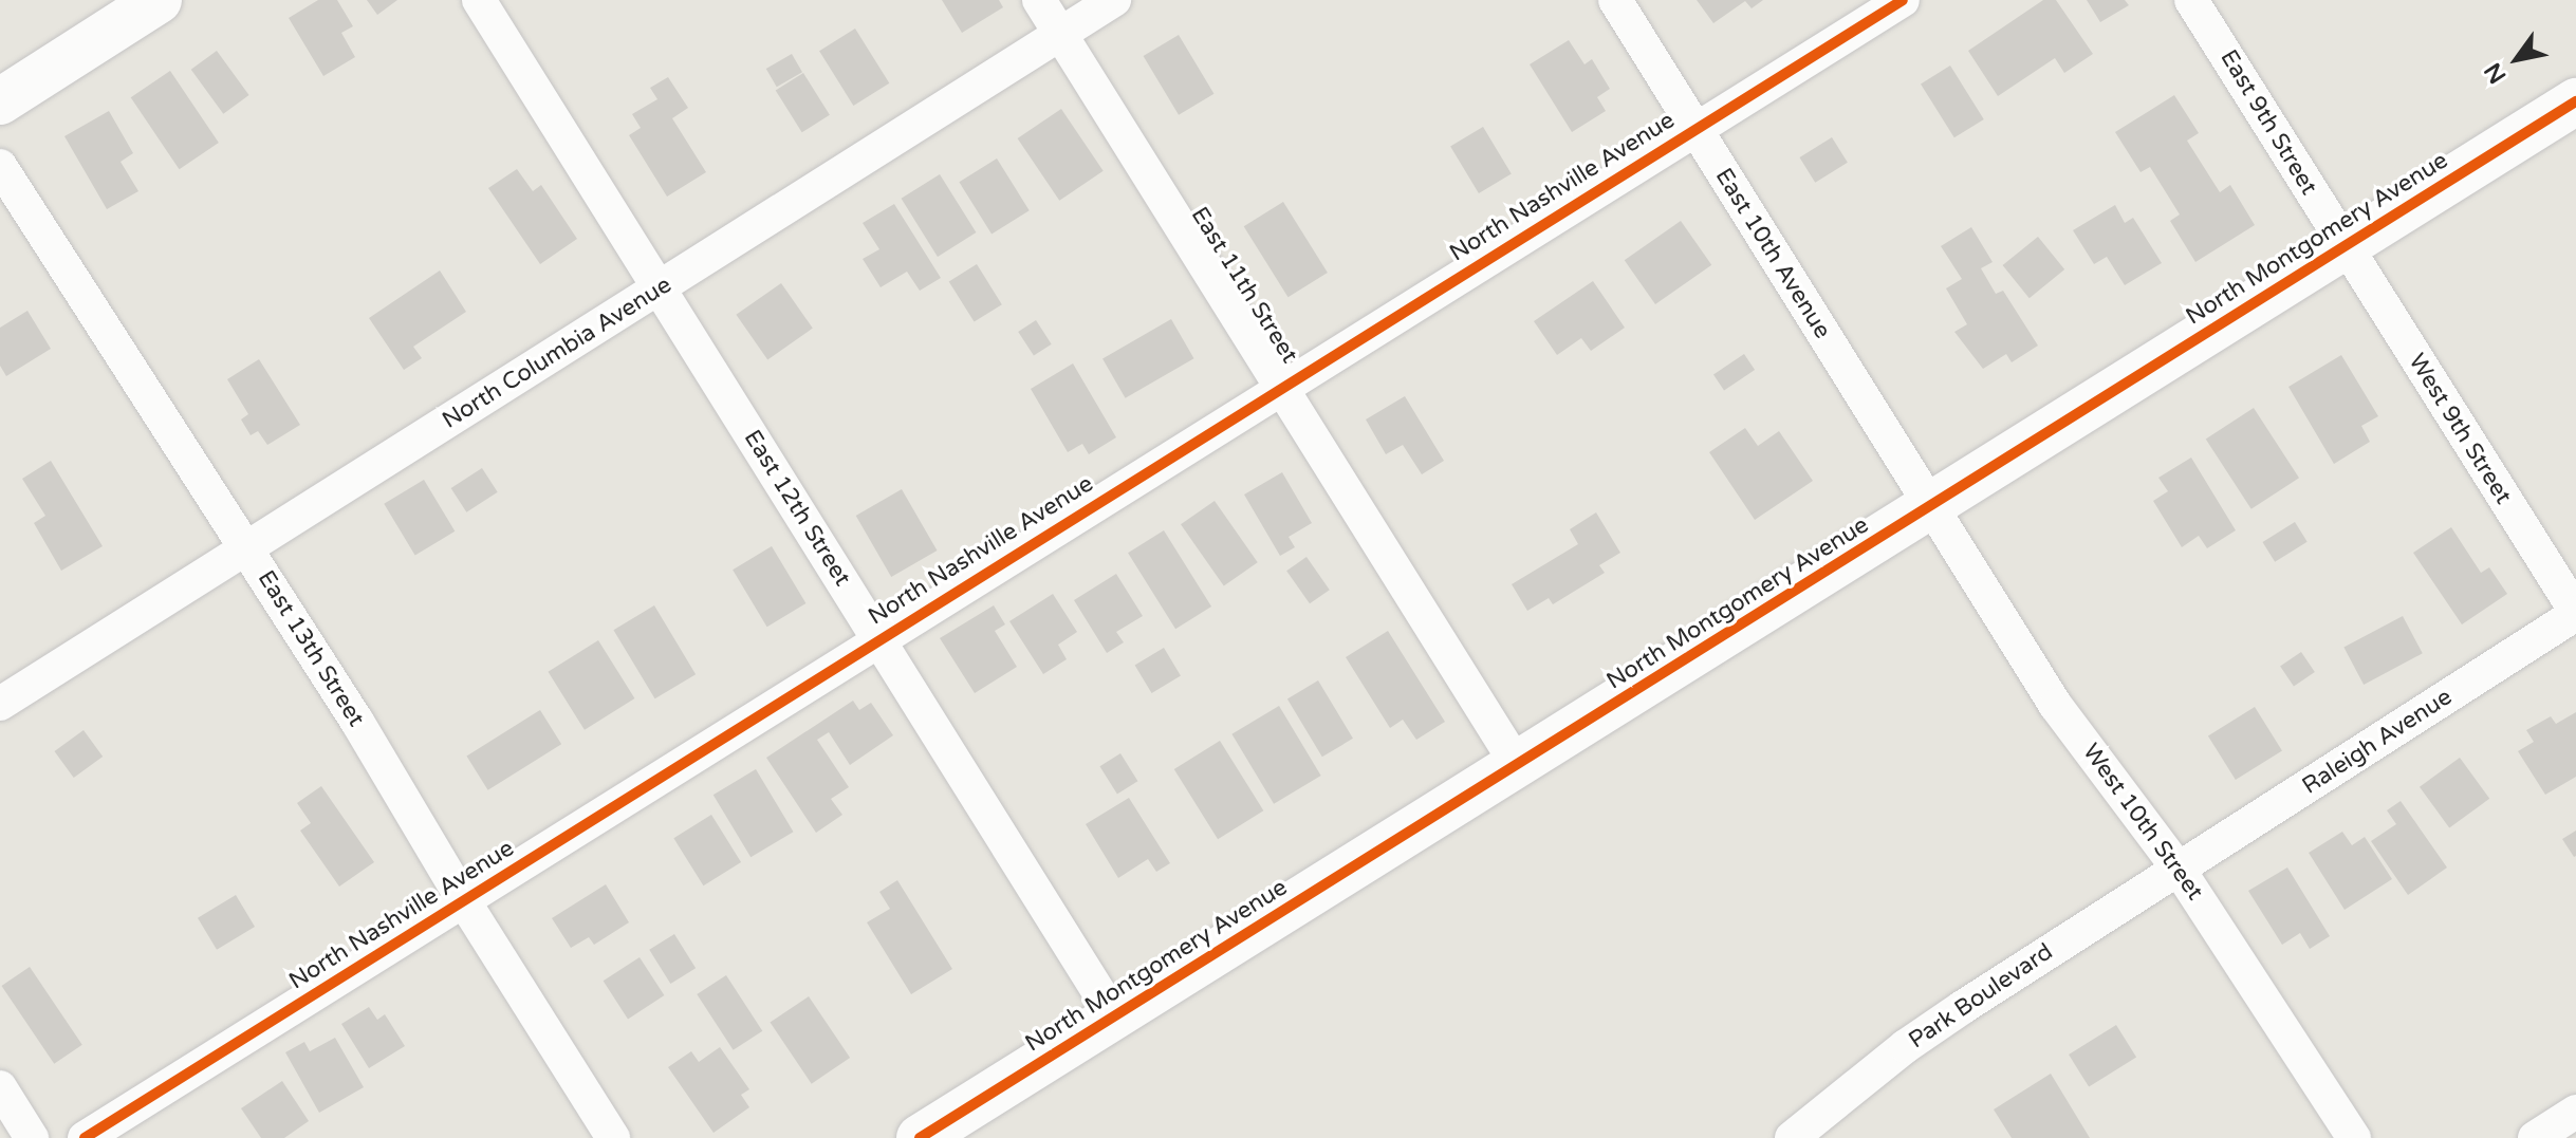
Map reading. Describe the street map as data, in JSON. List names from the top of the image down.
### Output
{
  "streets": {
    "street": [
      "East 9th Street",
      "North Nashville Avenue",
      "North Montgomery Avenue",
      "East 10th Avenue",
      "East 11th Street",
      "North Columbia Avenue",
      "West 9th Street",
      "East 12th Street",
      "East 13th Street",
      "Raleigh Avenue",
      "West 10th Street",
      "Park Boulevard"
    ]
  },
  "crossings": [
    ["East 9th Street", "North Montgomery Avenue"],
    ["East 9th Street", "West 9th Street"],
    ["North Nashville Avenue", "East 10th Avenue"],
    ["North Nashville Avenue", "East 11th Street"],
    ["North Nashville Avenue", "East 12th Street"],
    ["North Nashville Avenue", "East 13th Street"],
    ["North Montgomery Avenue", "East 10th Avenue"],
    ["North Montgomery Avenue", "East 11th Street"],
    ["North Montgomery Avenue", "West 9th Street"],
    ["North Montgomery Avenue", "East 12th Street"],
    ["North Montgomery Avenue", "West 10th Street"],
    ["East 10th Avenue", "West 10th Street"],
    ["East 11th Street", "North Columbia Avenue"],
    ["North Columbia Avenue", "East 12th Street"],
    ["North Columbia Avenue", "East 13th Street"],
    ["West 9th Street", "Raleigh Avenue"],
    ["Raleigh Avenue", "West 10th Street"],
    ["Raleigh Avenue", "Park Boulevard"],
    ["West 10th Street", "Park Boulevard"]
  ],
  "north": "bottom left"
}
